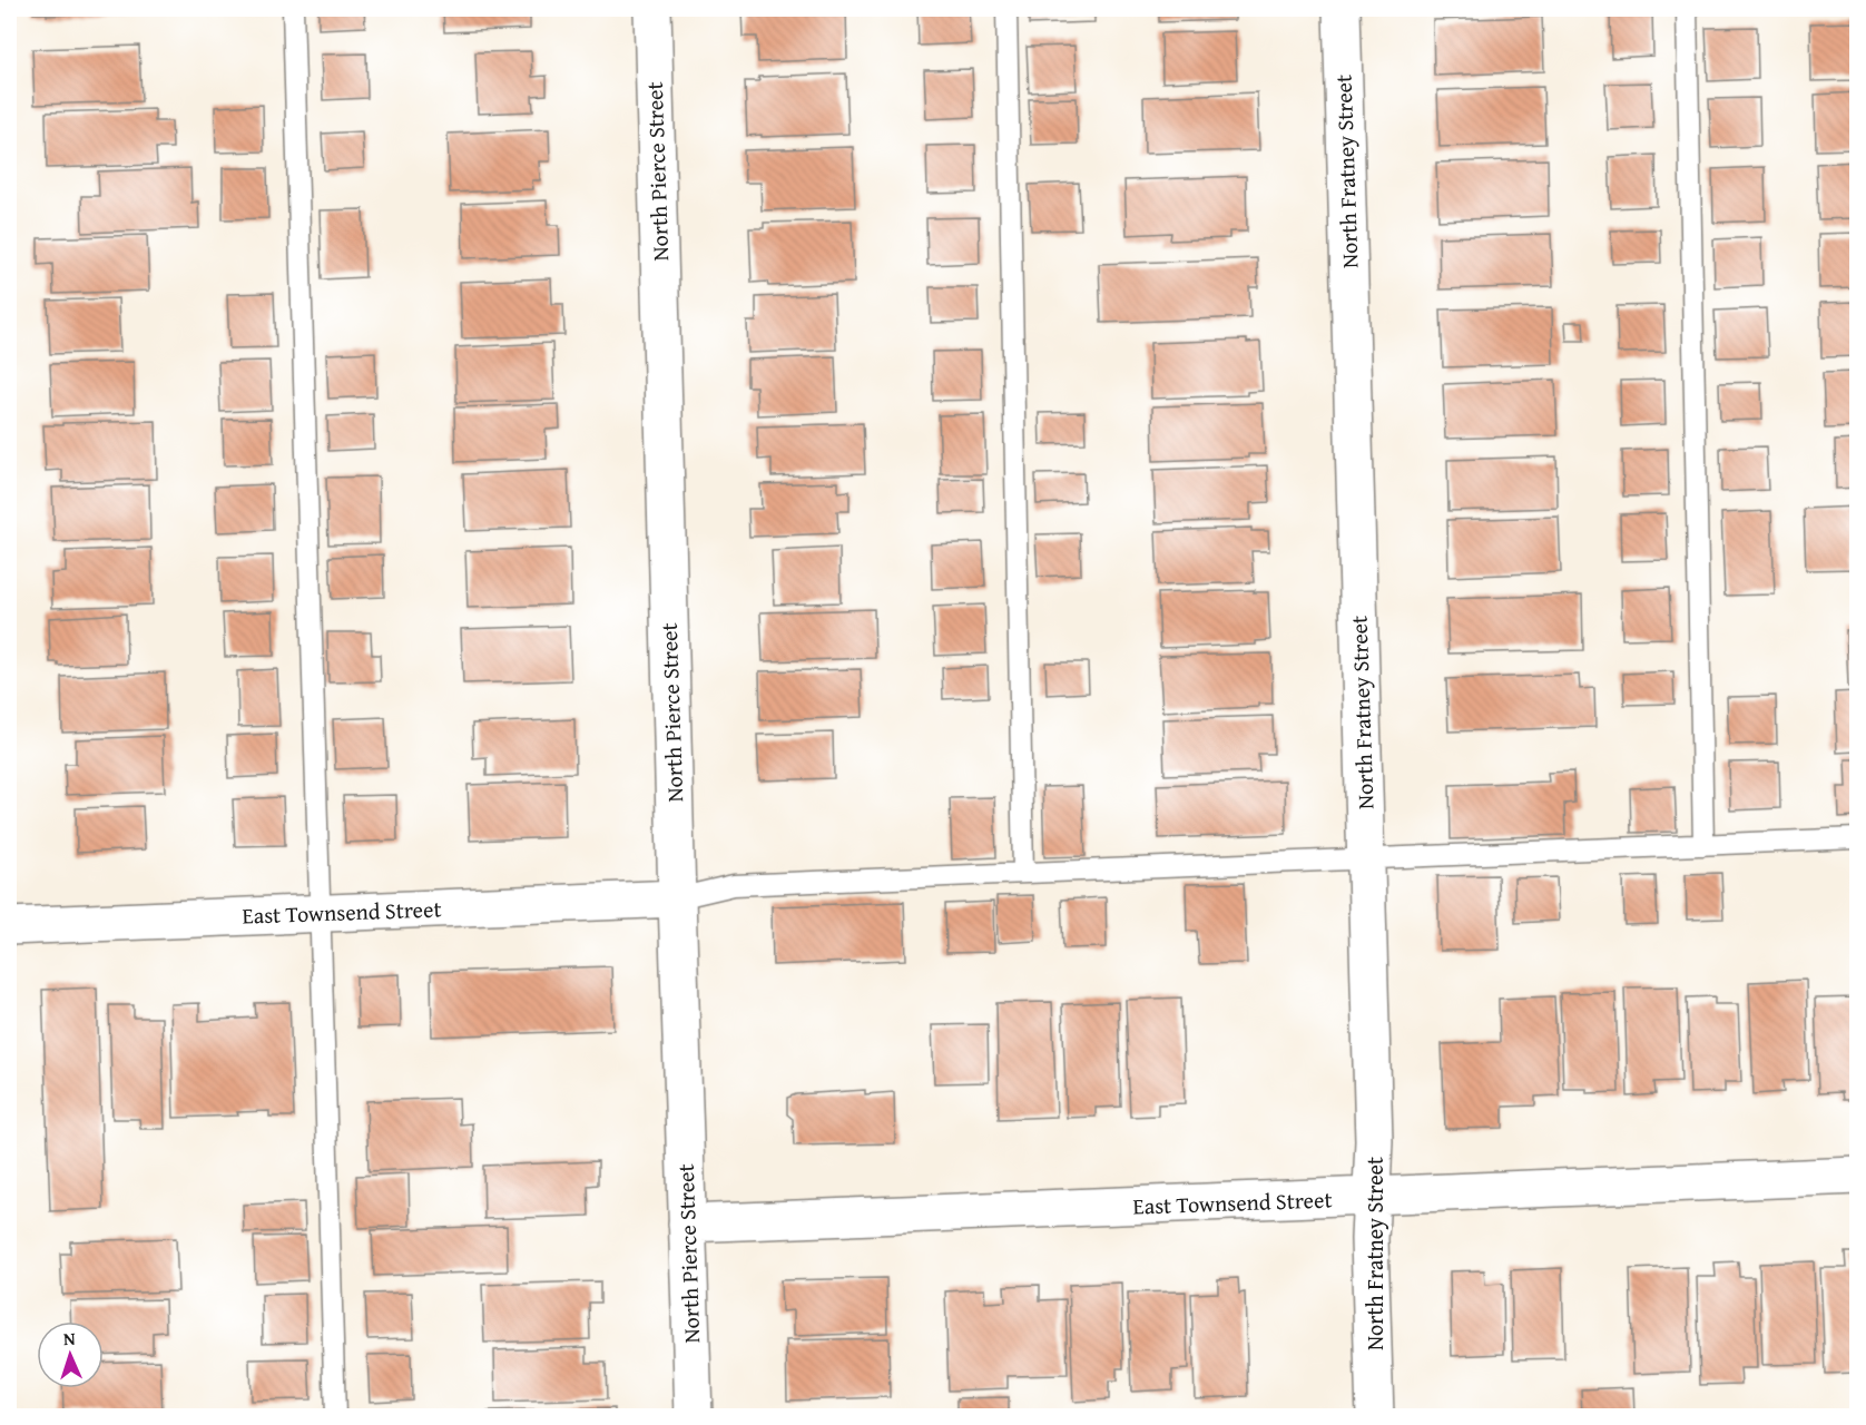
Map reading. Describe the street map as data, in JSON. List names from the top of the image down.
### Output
{
  "streets": {
    "street": ["North Pierce Street", "North Fratney Street", "East Townsend Street"]
  },
  "crossings": [
    ["North Pierce Street", "East Townsend Street"],
    ["North Fratney Street", "East Townsend Street"]
  ],
  "north": "top"
}
